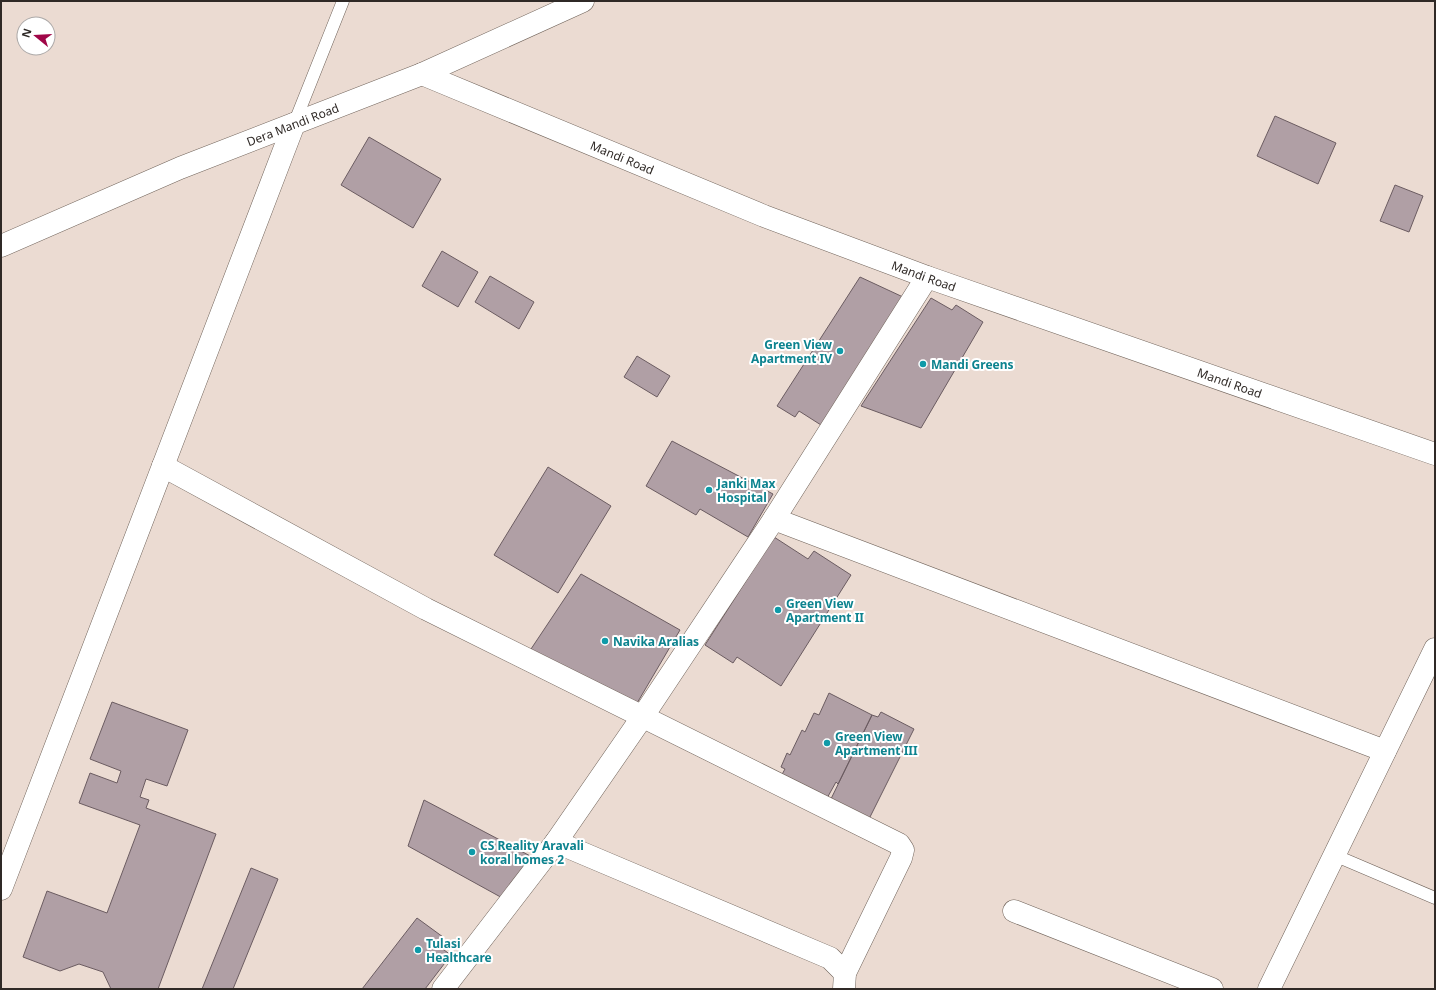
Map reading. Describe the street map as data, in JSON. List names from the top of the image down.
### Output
{
  "streets": {
    "street": ["Dera Mandi Road", "Mandi Road"]
  },
  "crossings": [
    ["Dera Mandi Road", "Mandi Road"]
  ],
  "places": [
    "Green View Apartment IV",
    "Mandi Greens",
    "Janki Max Hospital",
    "Green View Apartment II",
    "Navika Aralias",
    "Green View Apartment III",
    "CS Reality Aravali koral homes 2",
    "Tulasi Healthcare"
  ],
  "north": "left"
}
